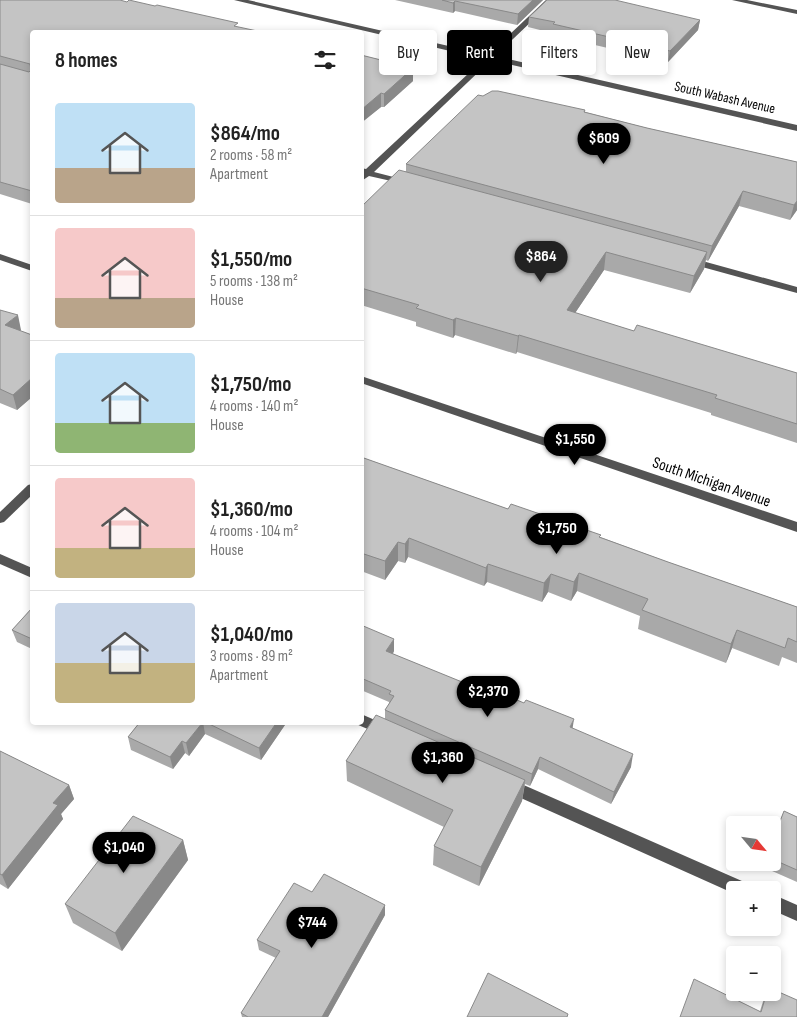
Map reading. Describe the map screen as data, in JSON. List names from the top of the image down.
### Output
{
  "streets": {
    "street": ["South Wabash Avenue", "South Michigan Avenue"]
  },
  "north": "bottom right",
  "page": {
    "chip": [
      "Buy",
      "Rent",
      "Filters",
      "New"
    ],
    "heading": "8 homes",
    "list": [
      {
        "name": "$864/mo",
        "note": "2 rooms · 58 m² · Apartment"
      },
      {
        "name": "$1,550/mo",
        "note": "5 rooms · 138 m² · House"
      },
      {
        "name": "$1,750/mo",
        "note": "4 rooms · 140 m² · House"
      },
      {
        "name": "$1,360/mo",
        "note": "4 rooms · 104 m² · House"
      },
      {
        "name": "$1,040/mo",
        "note": "3 rooms · 89 m² · Apartment"
      }
    ],
    "price": [
      "$609",
      "$864",
      "$1,550",
      "$1,750",
      "$2,370",
      "$1,360",
      "$1,040",
      "$744"
    ],
    "map_buttons": ["+", "−"]
  }
}
